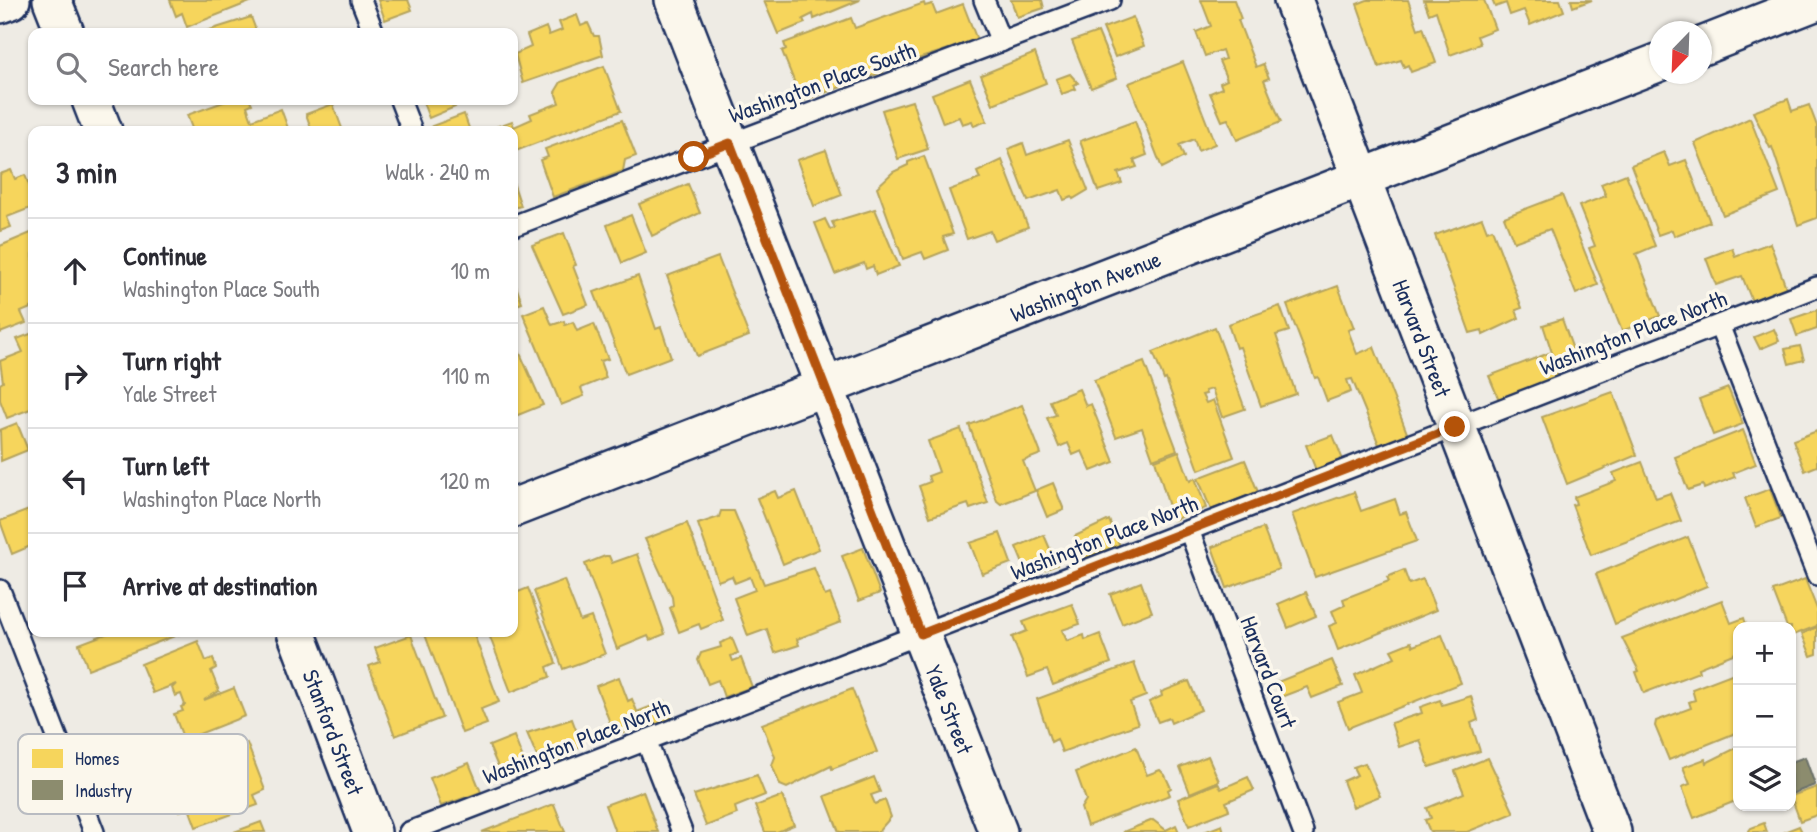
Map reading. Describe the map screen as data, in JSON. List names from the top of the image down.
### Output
{
  "streets": {
    "street": [
      "Washington Avenue",
      "Harvard Street",
      "Yale Street",
      "Stanford Street"
    ],
    "lane": ["Washington Place South", "Washington Place North", "Harvard Court"]
  },
  "crossings": [
    ["Washington Place South", "Yale Street"],
    ["Washington Avenue", "Harvard Street"],
    ["Washington Avenue", "Yale Street"],
    ["Washington Place North", "Harvard Street"],
    ["Washington Place North", "Harvard Court"],
    ["Washington Place North", "Yale Street"]
  ],
  "legend": ["Homes", "Industry"],
  "north": "bottom left",
  "page": {
    "search": "Search here",
    "heading": ["3 min", "Walk · 240 m"],
    "list": [
      ["Continue", "Washington Place South", "10 m"],
      ["Turn right", "Yale Street", "110 m"],
      ["Turn left", "Washington Place North", "120 m"],
      "Arrive at destination"
    ],
    "map_buttons": ["+", "−"]
  }
}
